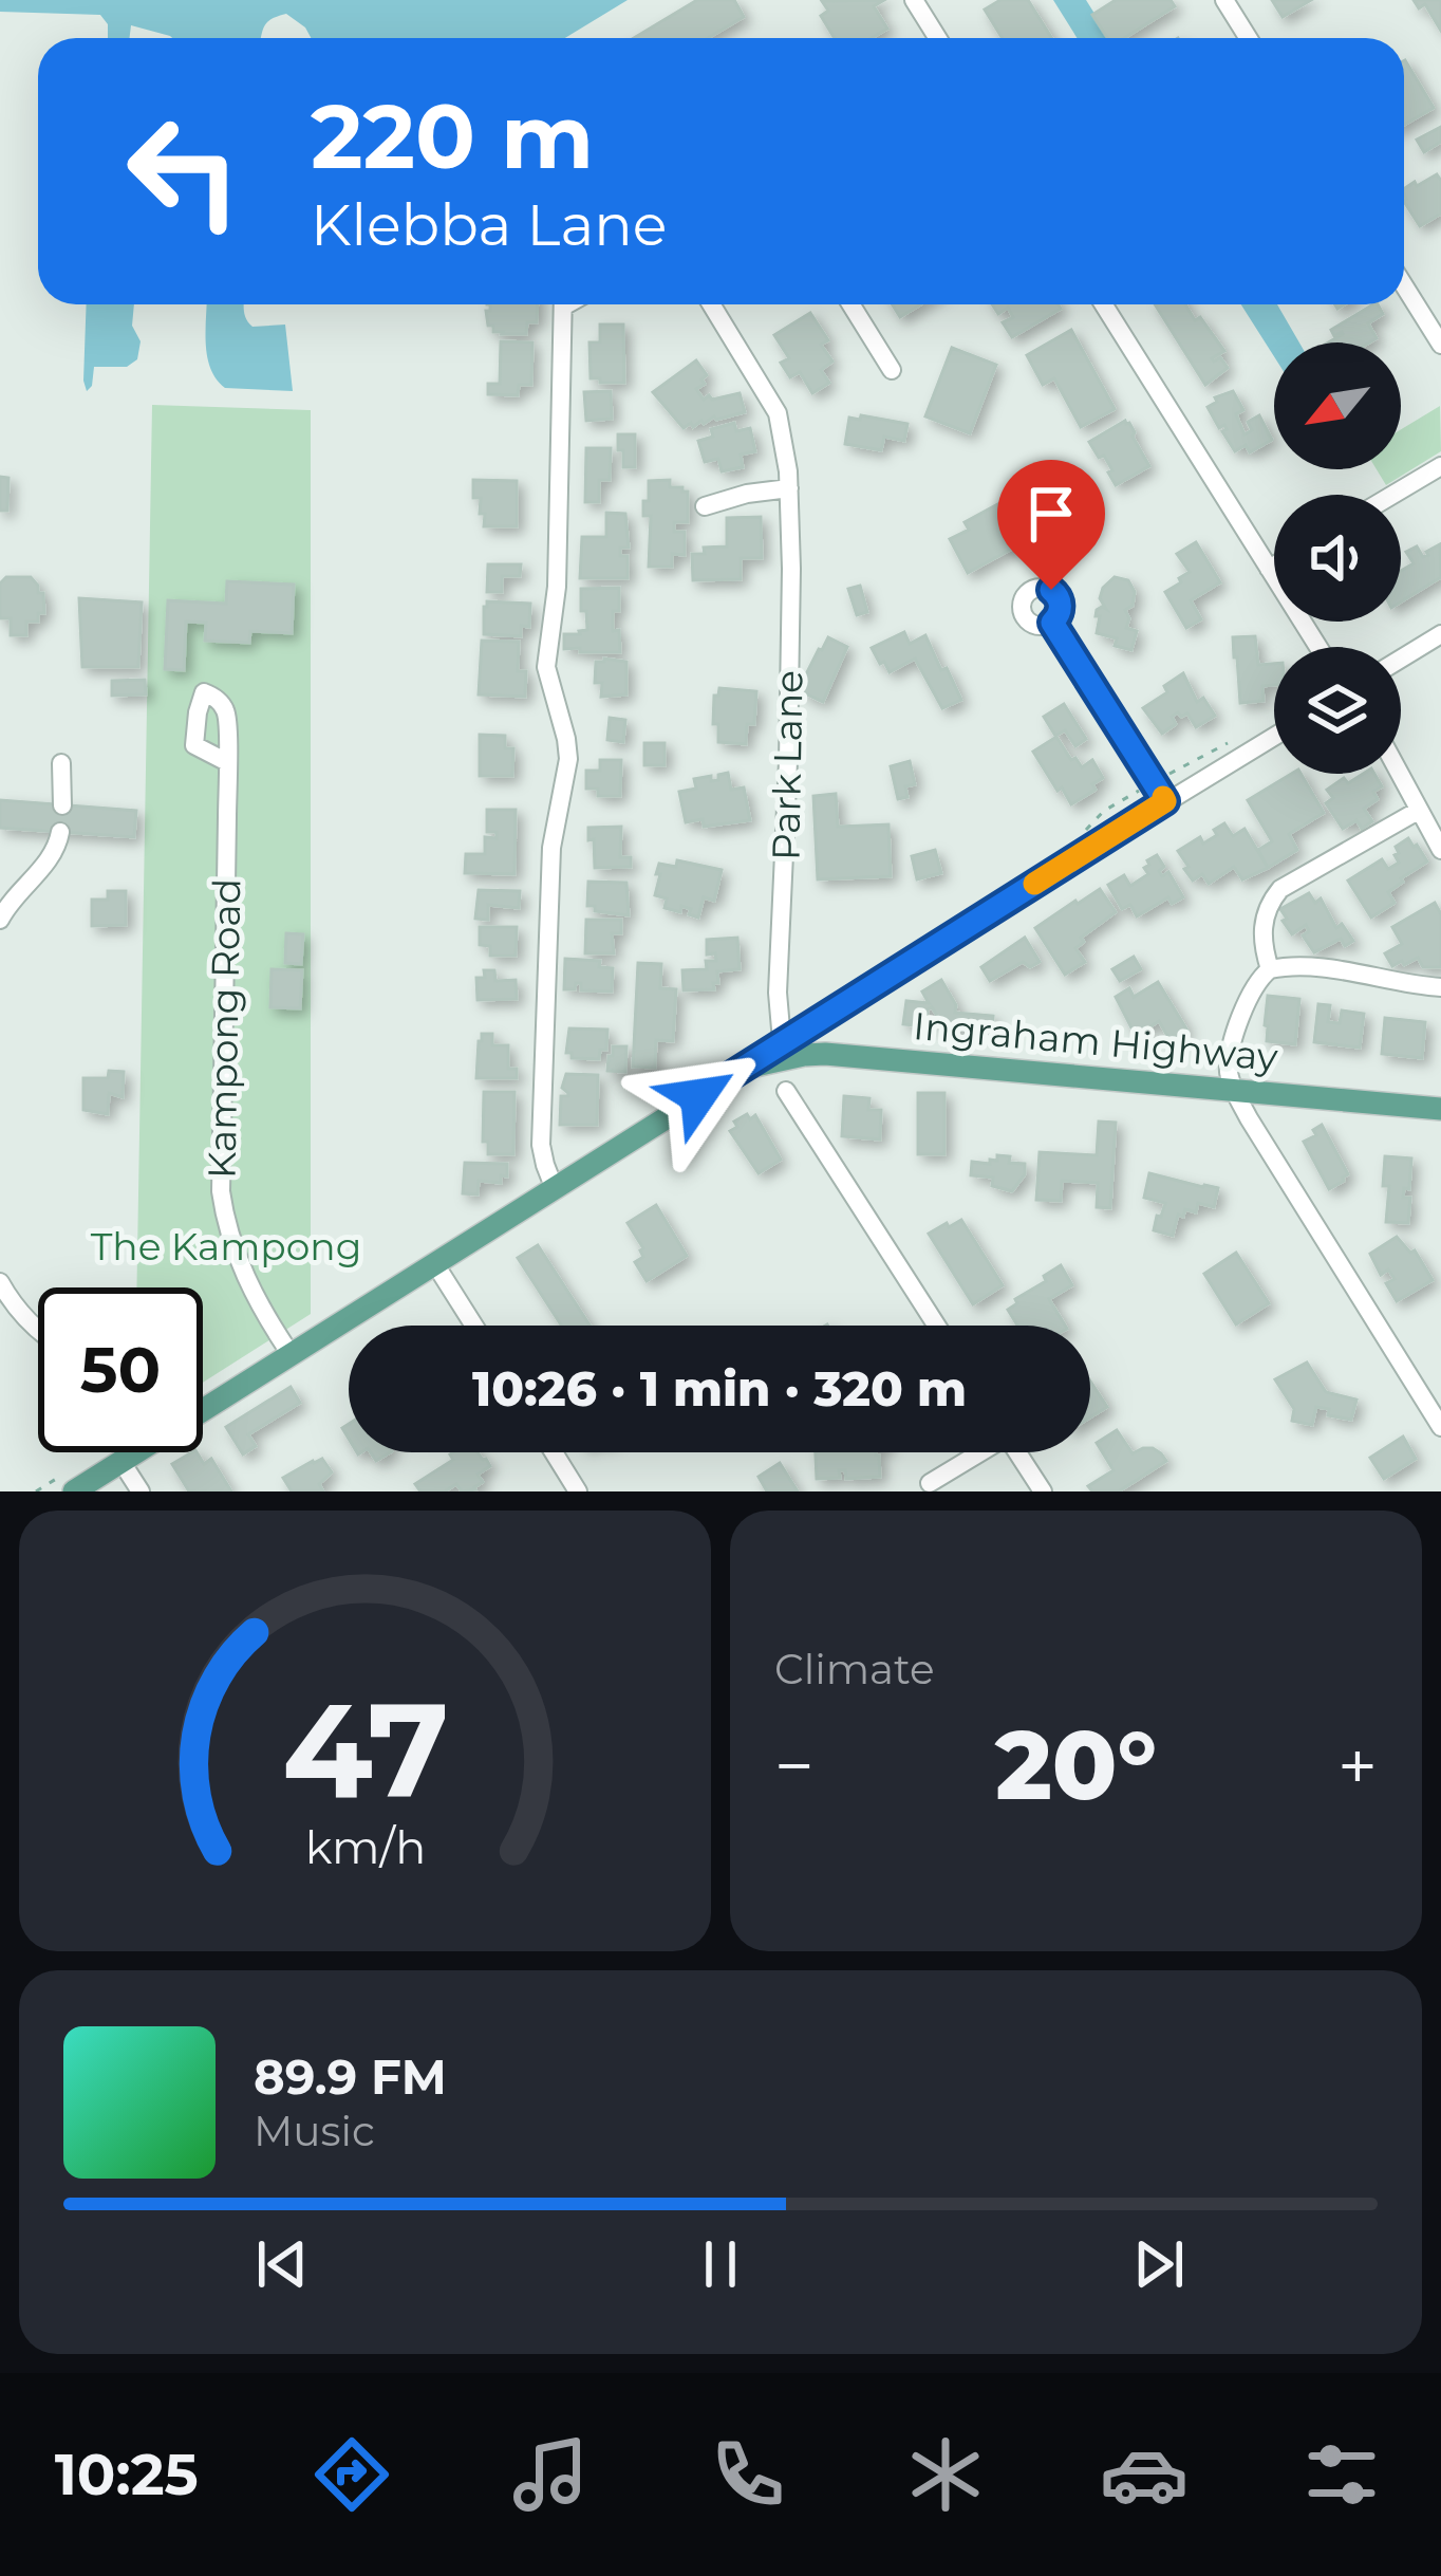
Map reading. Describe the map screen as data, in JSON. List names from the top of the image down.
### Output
{
  "streets": {
    "main road": ["Ingraham Highway"],
    "street": ["Park Lane", "Kampong Road"]
  },
  "parks": ["The Kampong"],
  "north": "bottom left",
  "page": {
    "turn": ["220 m", "Klebba Lane"],
    "limit": "50",
    "trip": "10:26 · 1 min · 320 m",
    "tile": "Climate",
    "heat": ["−", "20°", "+"],
    "song": ["89.9 FM", "Music"],
    "tabs": "10:25",
    "gauge": ["47", "km/h"]
  }
}
